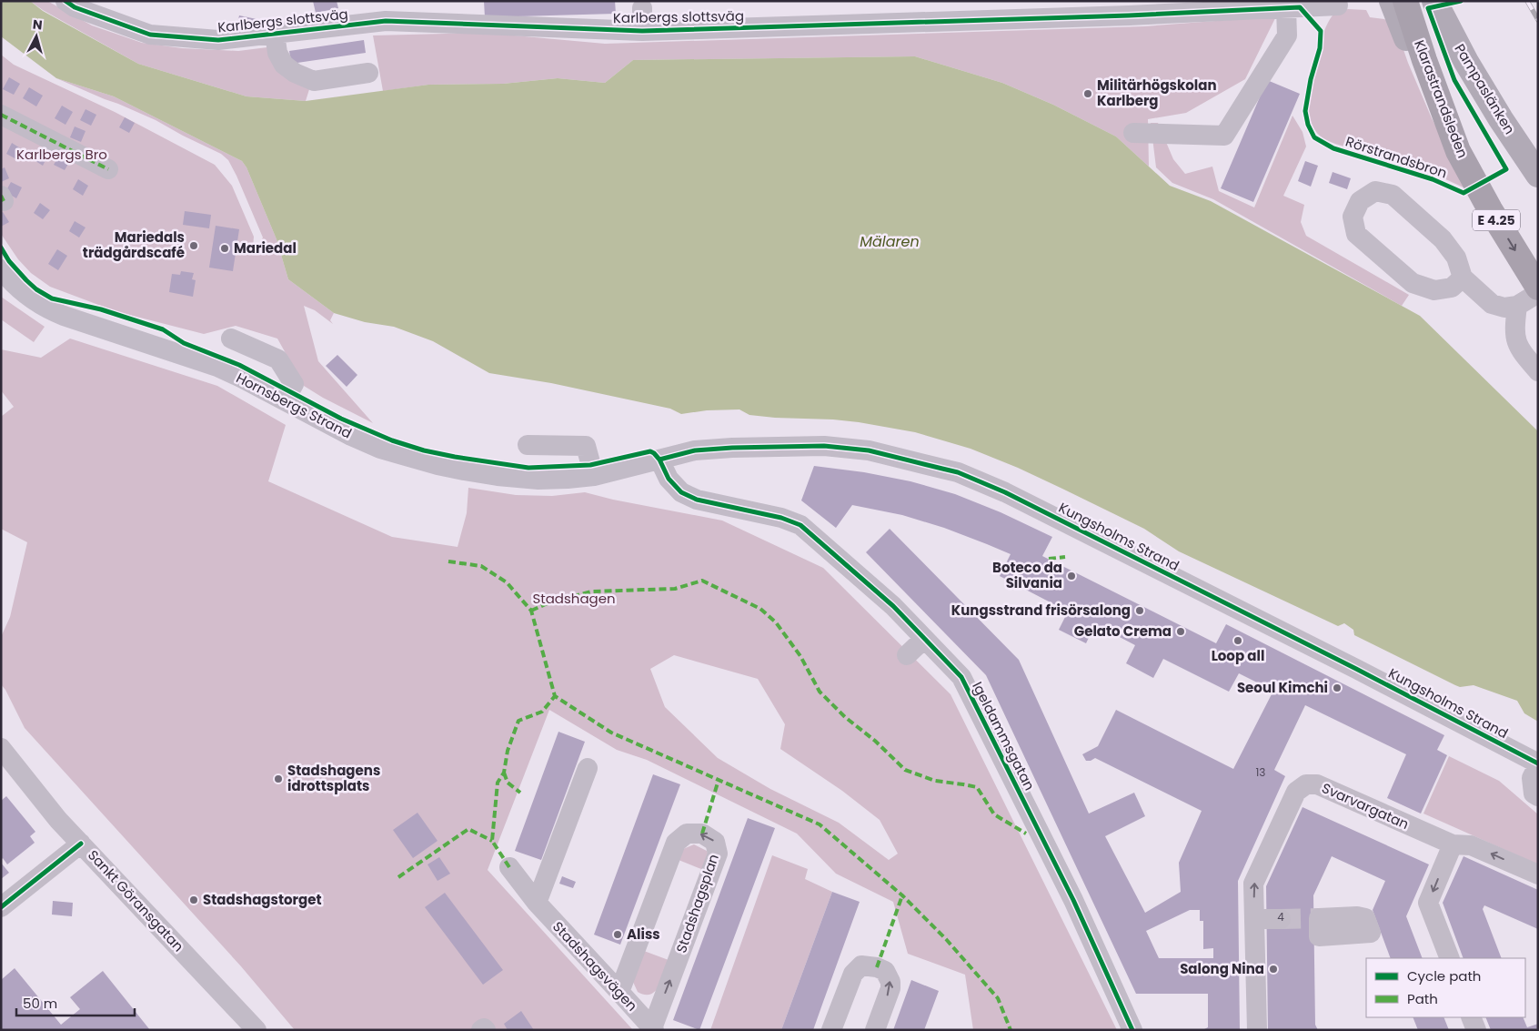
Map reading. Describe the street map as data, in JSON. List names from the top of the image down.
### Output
{
  "streets": {
    "highway": ["Klarastrandsleden", "E 4.25"],
    "main road": ["Pampaslänken"],
    "street": [
      "Karlbergs slottsväg",
      "Hornsbergs Strand",
      "Kungsholms Strand",
      "Igeldammsgatan",
      "Svarvargatan",
      "Sankt Göransgatan",
      "Stadshagsplan",
      "Stadshagsvägen"
    ],
    "cycle path": ["Rörstrandsbron"]
  },
  "crossings": [
    ["Hornsbergs Strand", "Kungsholms Strand"],
    ["Hornsbergs Strand", "Igeldammsgatan"],
    ["Kungsholms Strand", "Igeldammsgatan"],
    ["Stadshagsplan", "Stadshagsvägen"]
  ],
  "water": ["Mälaren"],
  "parks": ["Karlbergs Bro", "Stadshagen"],
  "places": [
    "Militärhögskolan Karlberg",
    "Mariedals trädgårdscafé",
    "Mariedal",
    "Boteco da Silvania",
    "Kungsstrand frisörsalong",
    "Gelato Crema",
    "Loop all",
    "Seoul Kimchi",
    "Stadshagens idrottsplats",
    "Stadshagstorget",
    "Aliss",
    "Salong Nina"
  ],
  "house_numbers": ["13", "4"],
  "legend": ["Cycle path", "Path"],
  "scale_bar": "50 m",
  "north": "top"
}
